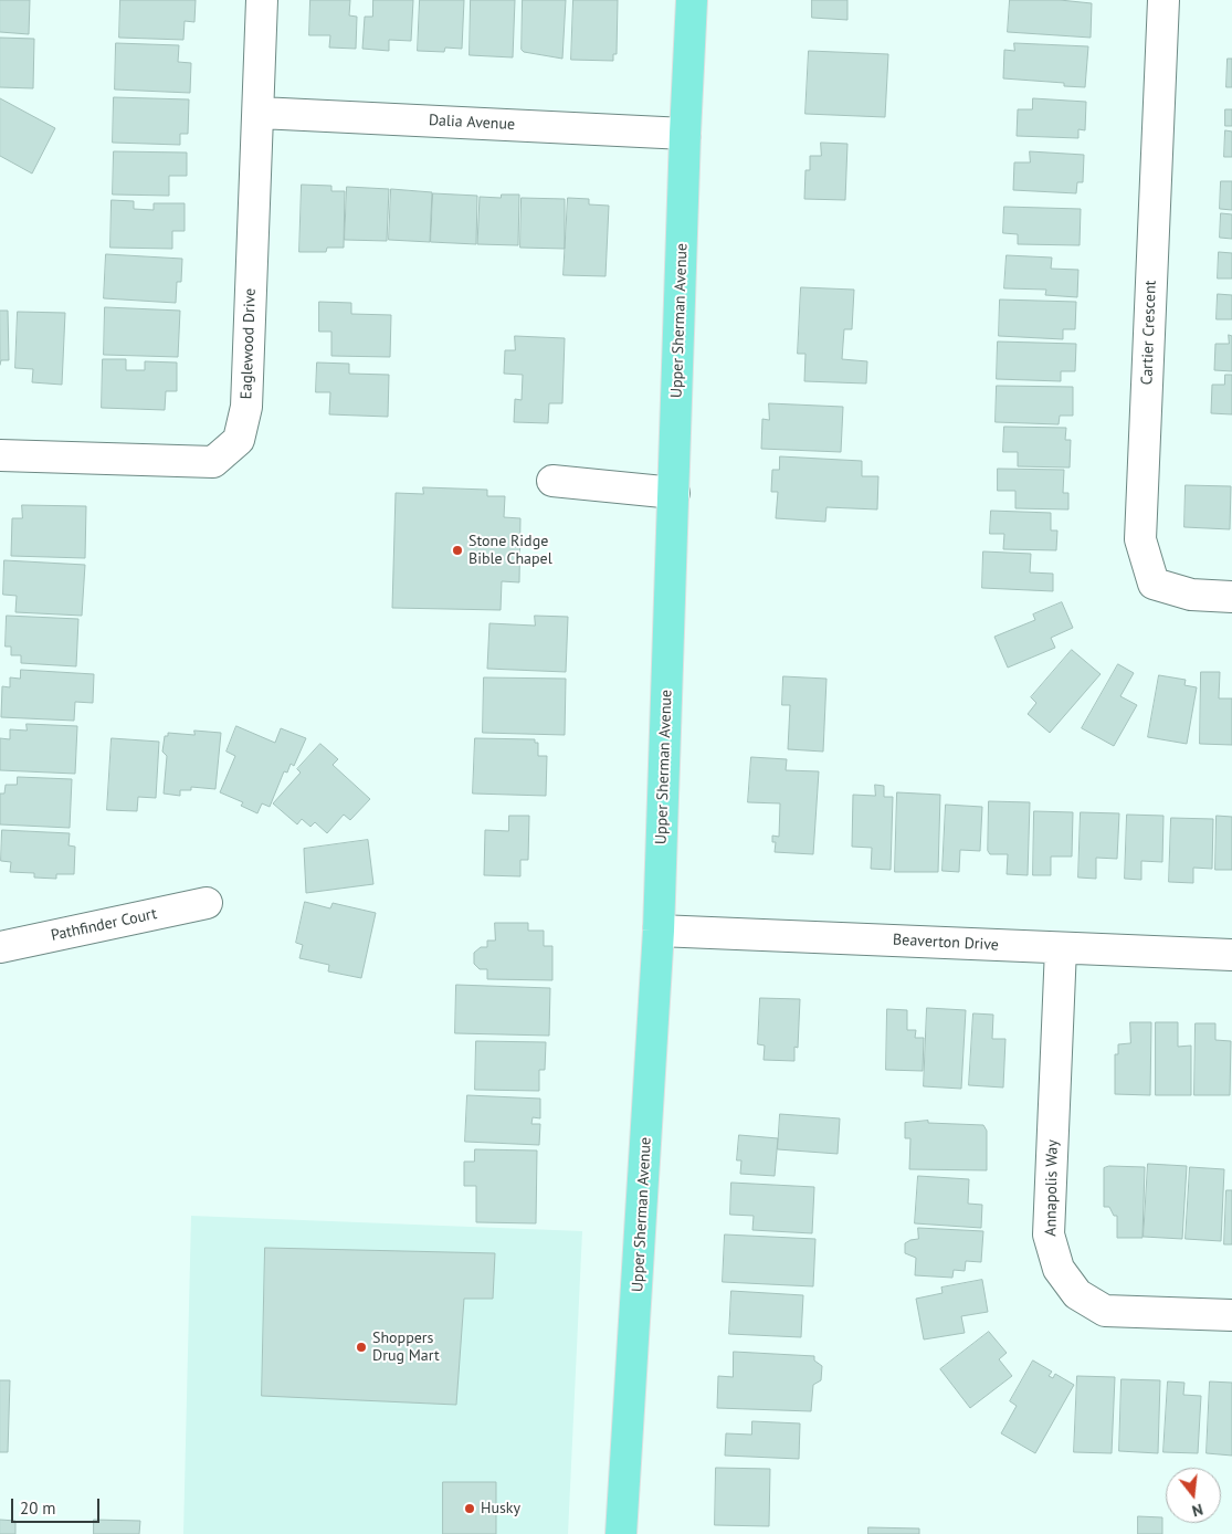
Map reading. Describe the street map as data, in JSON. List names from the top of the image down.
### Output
{
  "streets": {
    "main road": ["Upper Sherman Avenue"],
    "street": [
      "Dalia Avenue",
      "Cartier Crescent",
      "Eaglewood Drive",
      "Pathfinder Court",
      "Beaverton Drive",
      "Annapolis Way"
    ]
  },
  "crossings": [
    ["Dalia Avenue", "Upper Sherman Avenue"],
    ["Dalia Avenue", "Eaglewood Drive"],
    ["Upper Sherman Avenue", "Beaverton Drive"],
    ["Beaverton Drive", "Annapolis Way"]
  ],
  "places": ["Stone Ridge Bible Chapel", "Shoppers Drug Mart", "Husky"],
  "scale_bar": "20 m",
  "north": "bottom"
}
